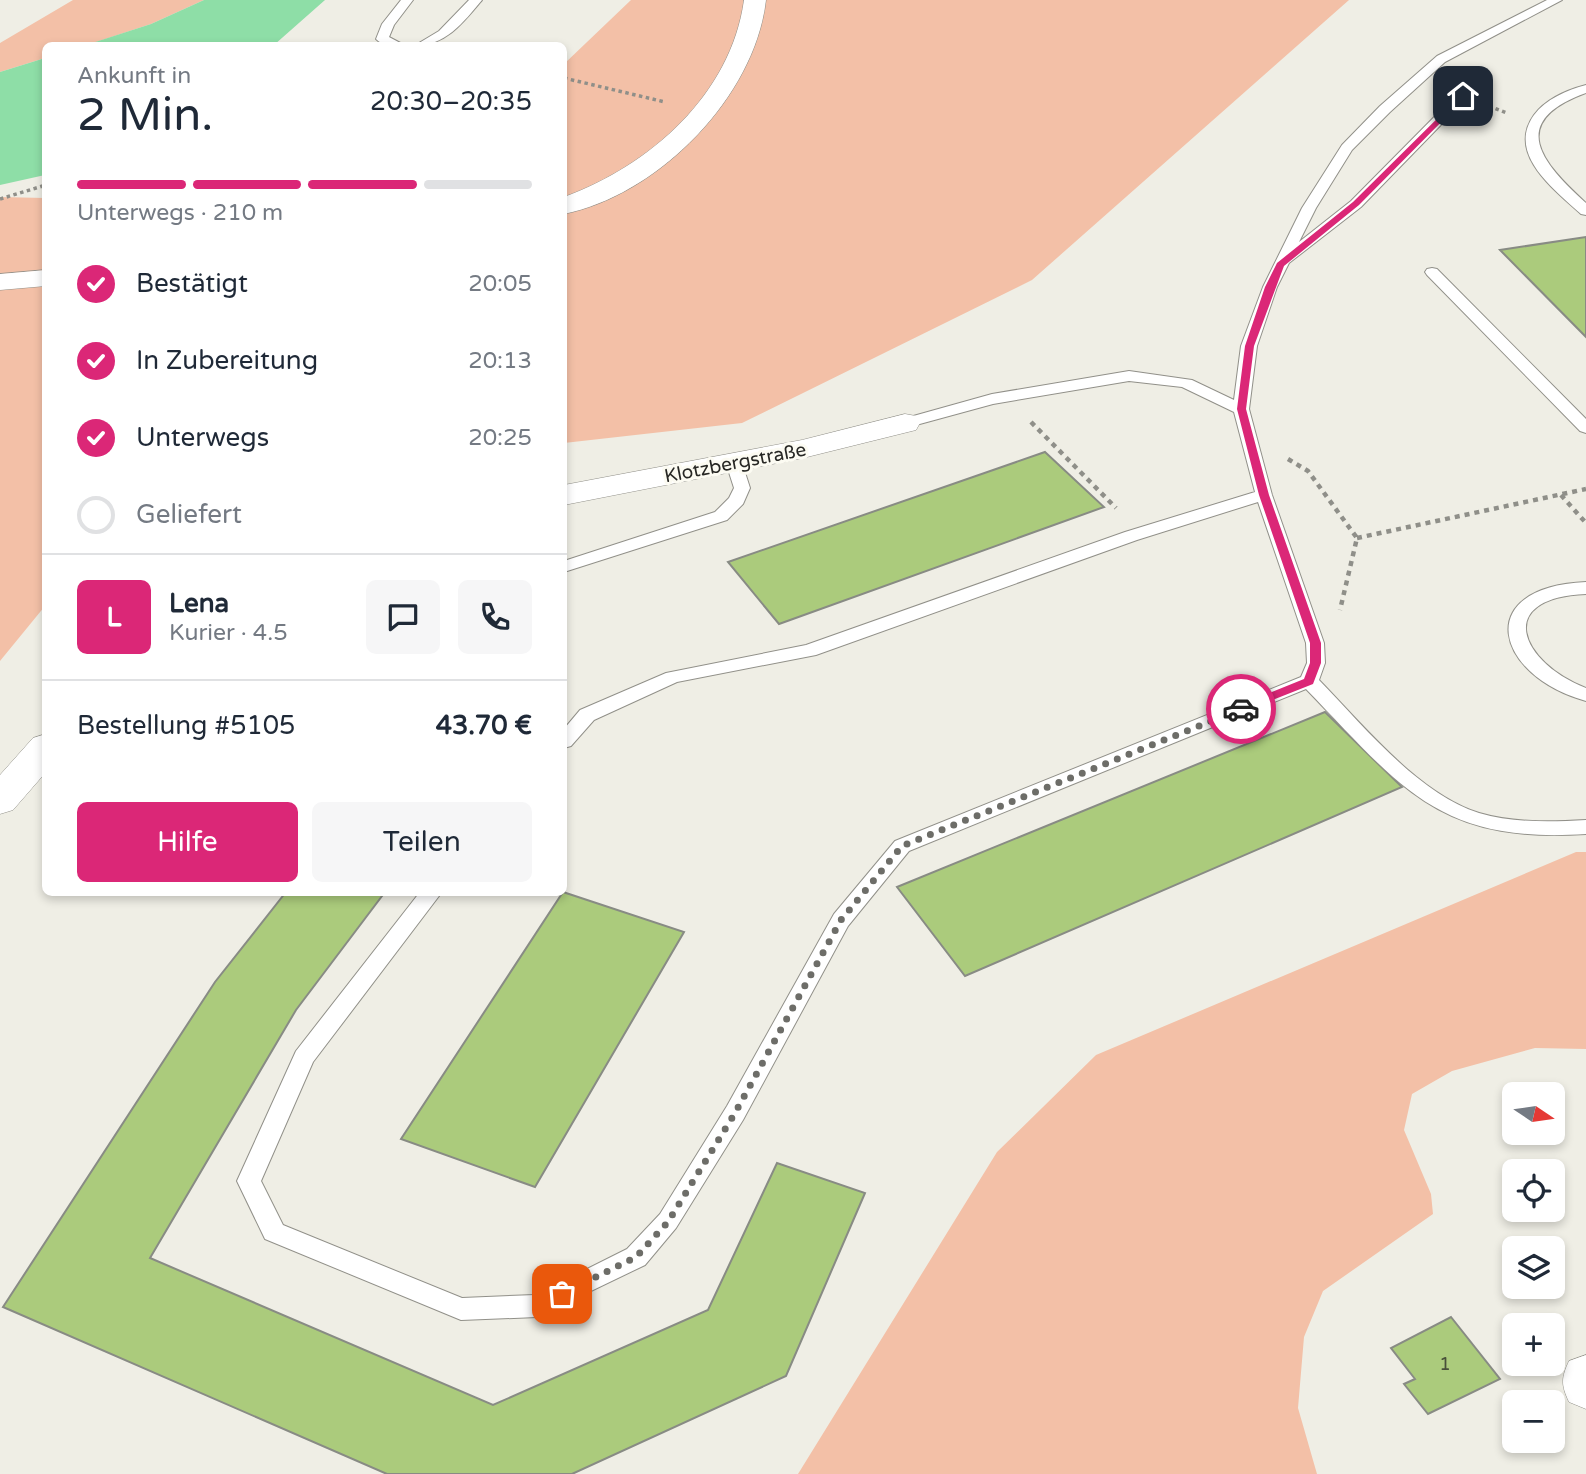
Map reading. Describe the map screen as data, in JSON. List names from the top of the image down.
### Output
{
  "streets": {
    "street": ["Klotzbergstraße"]
  },
  "house_numbers": ["1"],
  "north": "right",
  "page": {
    "heading": ["2 Min.", "Ankunft in", "20:30–20:35"],
    "panel": [
      "Lena",
      "Kurier · 4.5",
      "Bestellung #5105",
      "43.70 €"
    ],
    "bar": "Unterwegs · 210 m",
    "list": [
      ["Bestätigt", "20:05"],
      ["In Zubereitung", "20:13"],
      ["Unterwegs", "20:25"],
      "Geliefert"
    ],
    "round": "L",
    "buttons": ["Hilfe", "Teilen"],
    "map_buttons": ["+", "−"]
  }
}
